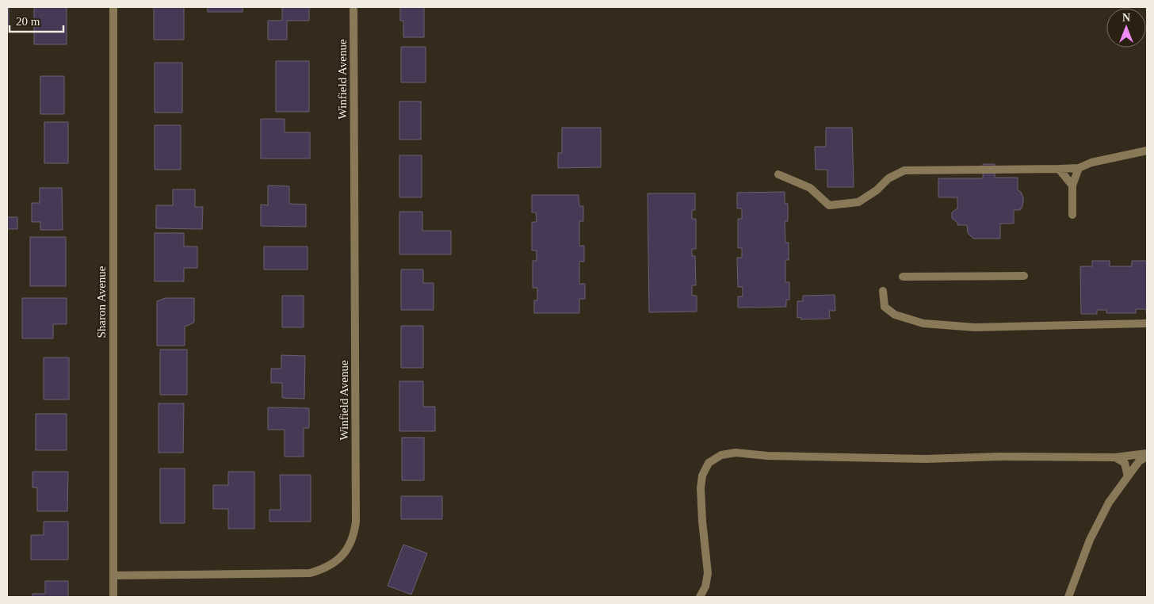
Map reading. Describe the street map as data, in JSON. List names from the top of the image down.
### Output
{
  "streets": {
    "street": ["Winfield Avenue", "Sharon Avenue"]
  },
  "crossings": [
    ["Winfield Avenue", "Sharon Avenue"]
  ],
  "scale_bar": "20 m",
  "north": "top"
}
